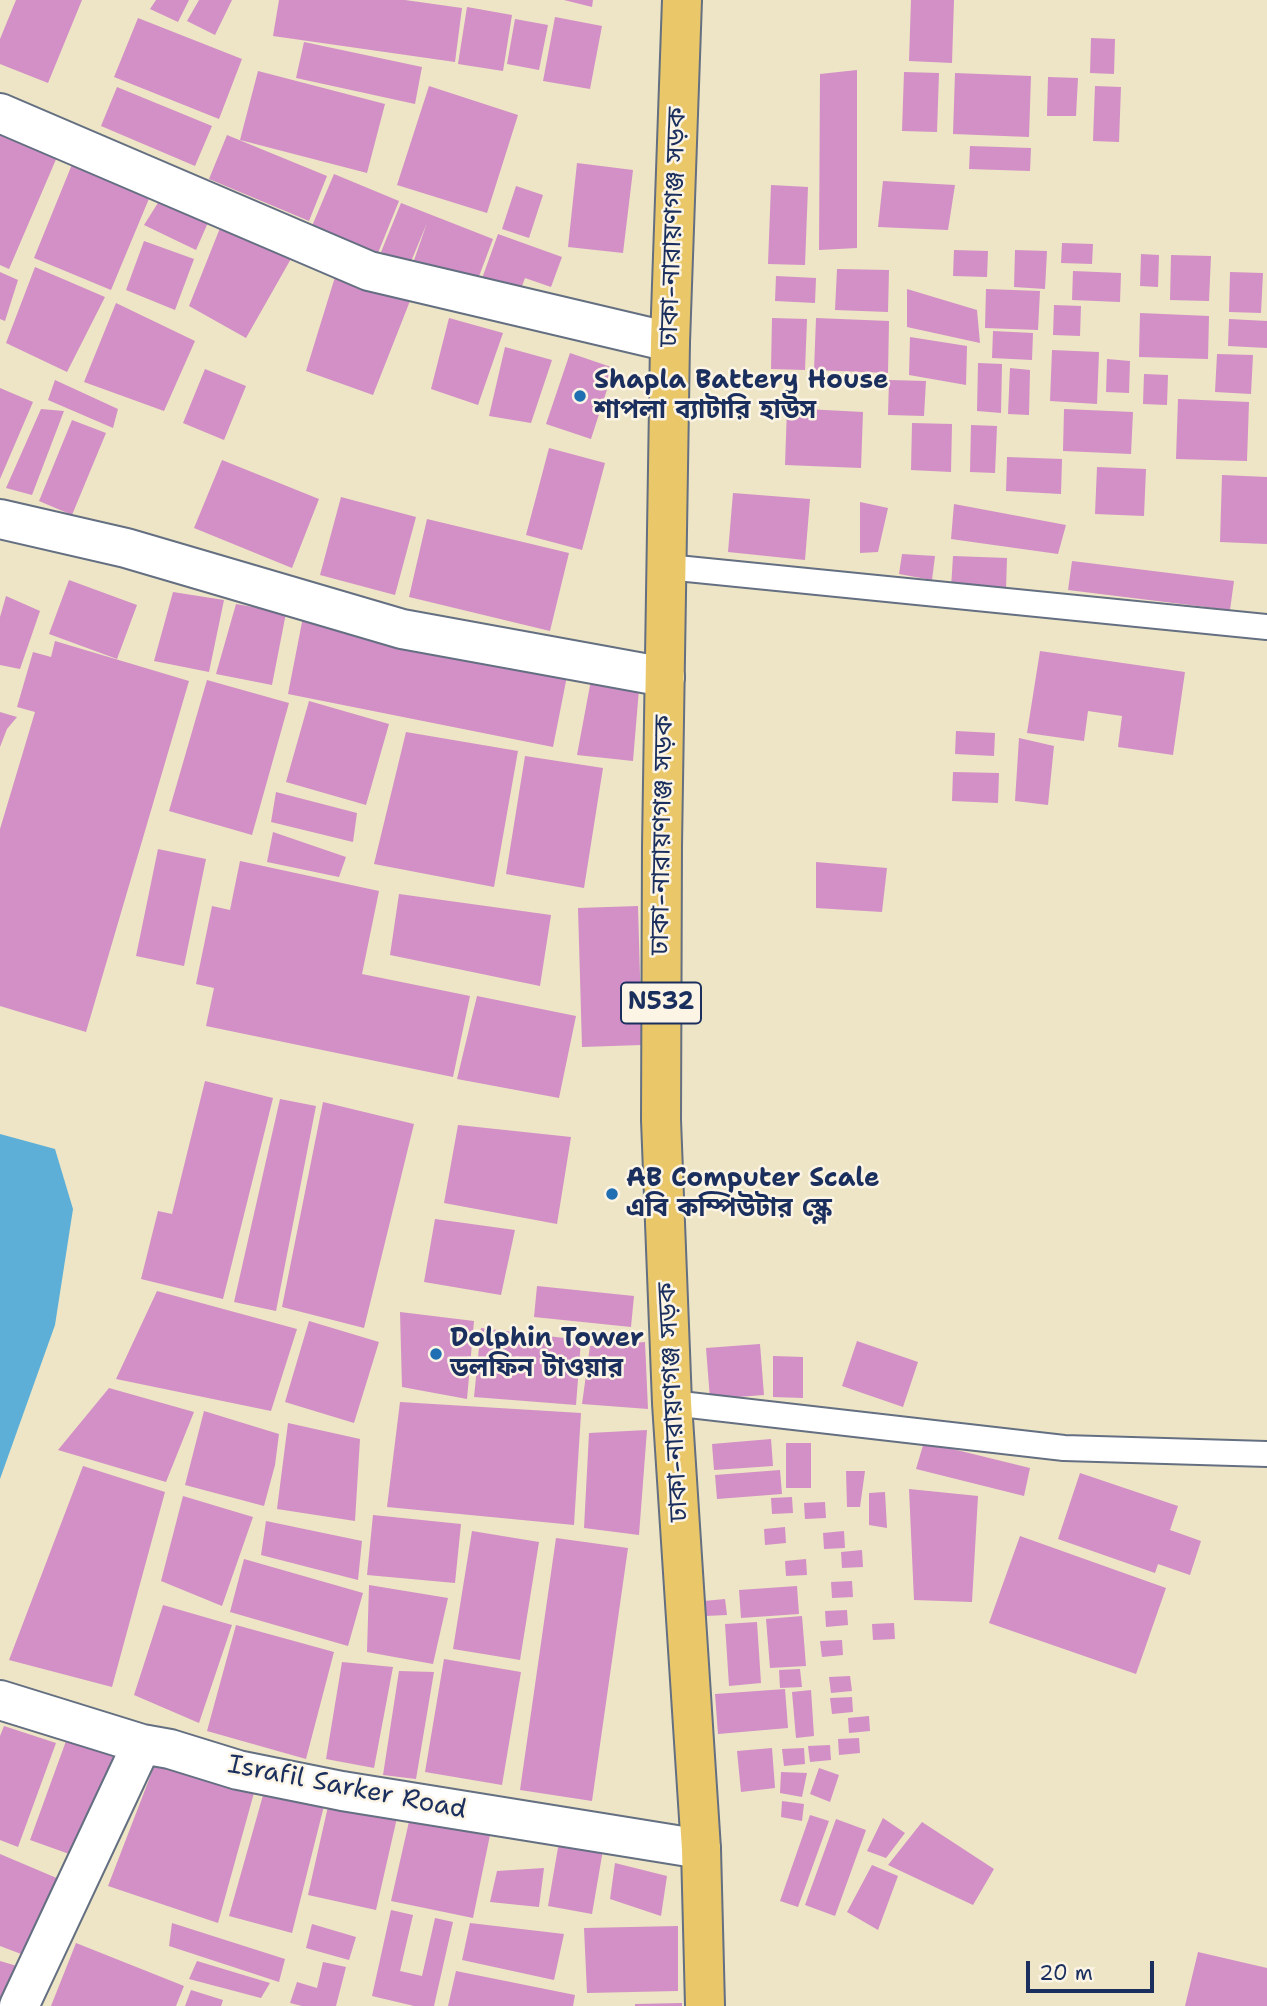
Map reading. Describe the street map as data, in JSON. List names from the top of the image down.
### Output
{
  "streets": {
    "highway": ["ঢাকা-নারায়ণগঞ্জ সড়ক", "N532"],
    "street": ["Israfil Sarker Road"]
  },
  "crossings": [
    ["ঢাকা-নারায়ণগঞ্জ সড়ক", "Israfil Sarker Road"]
  ],
  "places": ["Shapla Battery House শাপলা ব্যাটারি হাউস", "AB Computer Scale এবি কম্পিউটার স্কেল", "Dolphin Tower ডলফিন টাওয়ার"],
  "scale_bar": "20 m"
}
